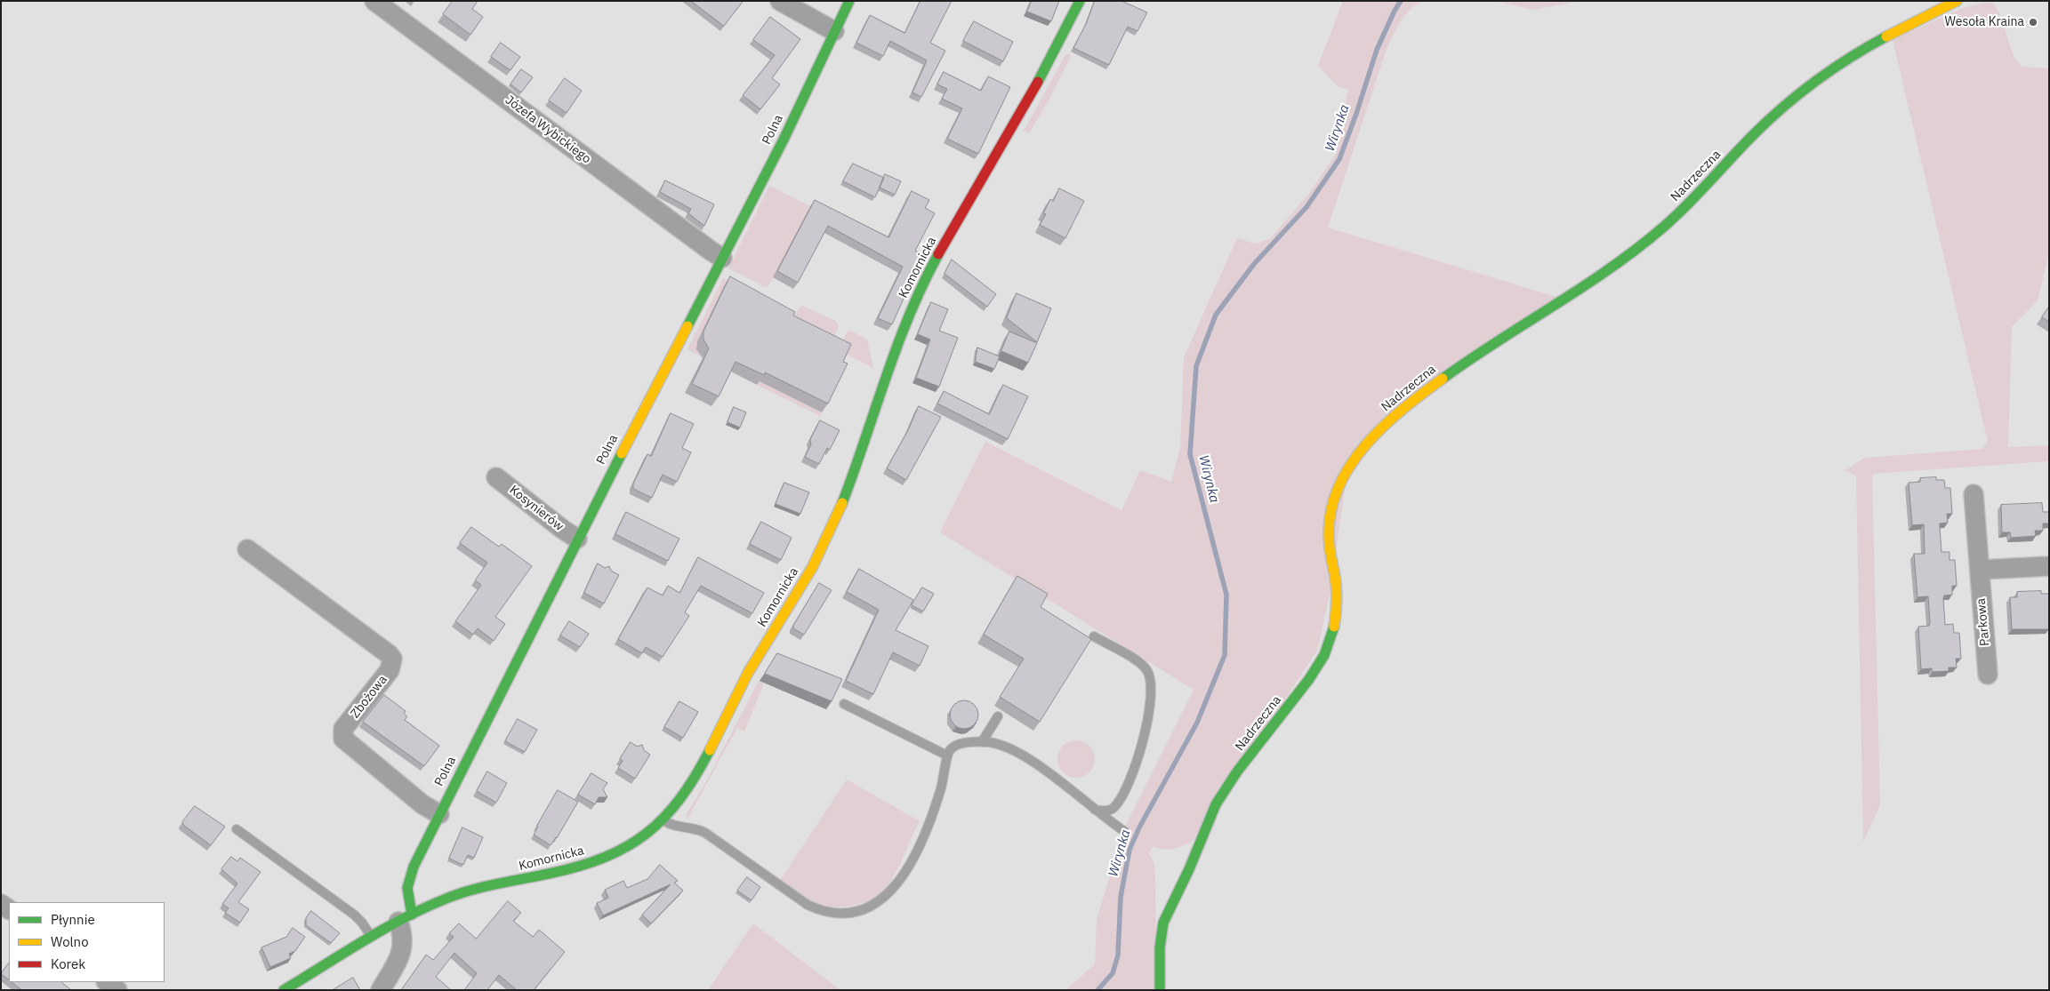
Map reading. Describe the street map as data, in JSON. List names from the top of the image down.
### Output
{
  "streets": {
    "street": [
      "Józefa Wybickiego",
      "Polna",
      "Nadrzeczna",
      "Komornicka",
      "Kosynierów",
      "Parkowa",
      "Zbożowa"
    ]
  },
  "crossings": [
    ["Józefa Wybickiego", "Polna"],
    ["Polna", "Komornicka"],
    ["Polna", "Kosynierów"],
    ["Polna", "Zbożowa"]
  ],
  "water": ["Wirynka"],
  "places": ["Wesoła Kraina"],
  "legend": ["Płynnie", "Wolno", "Korek"]
}
